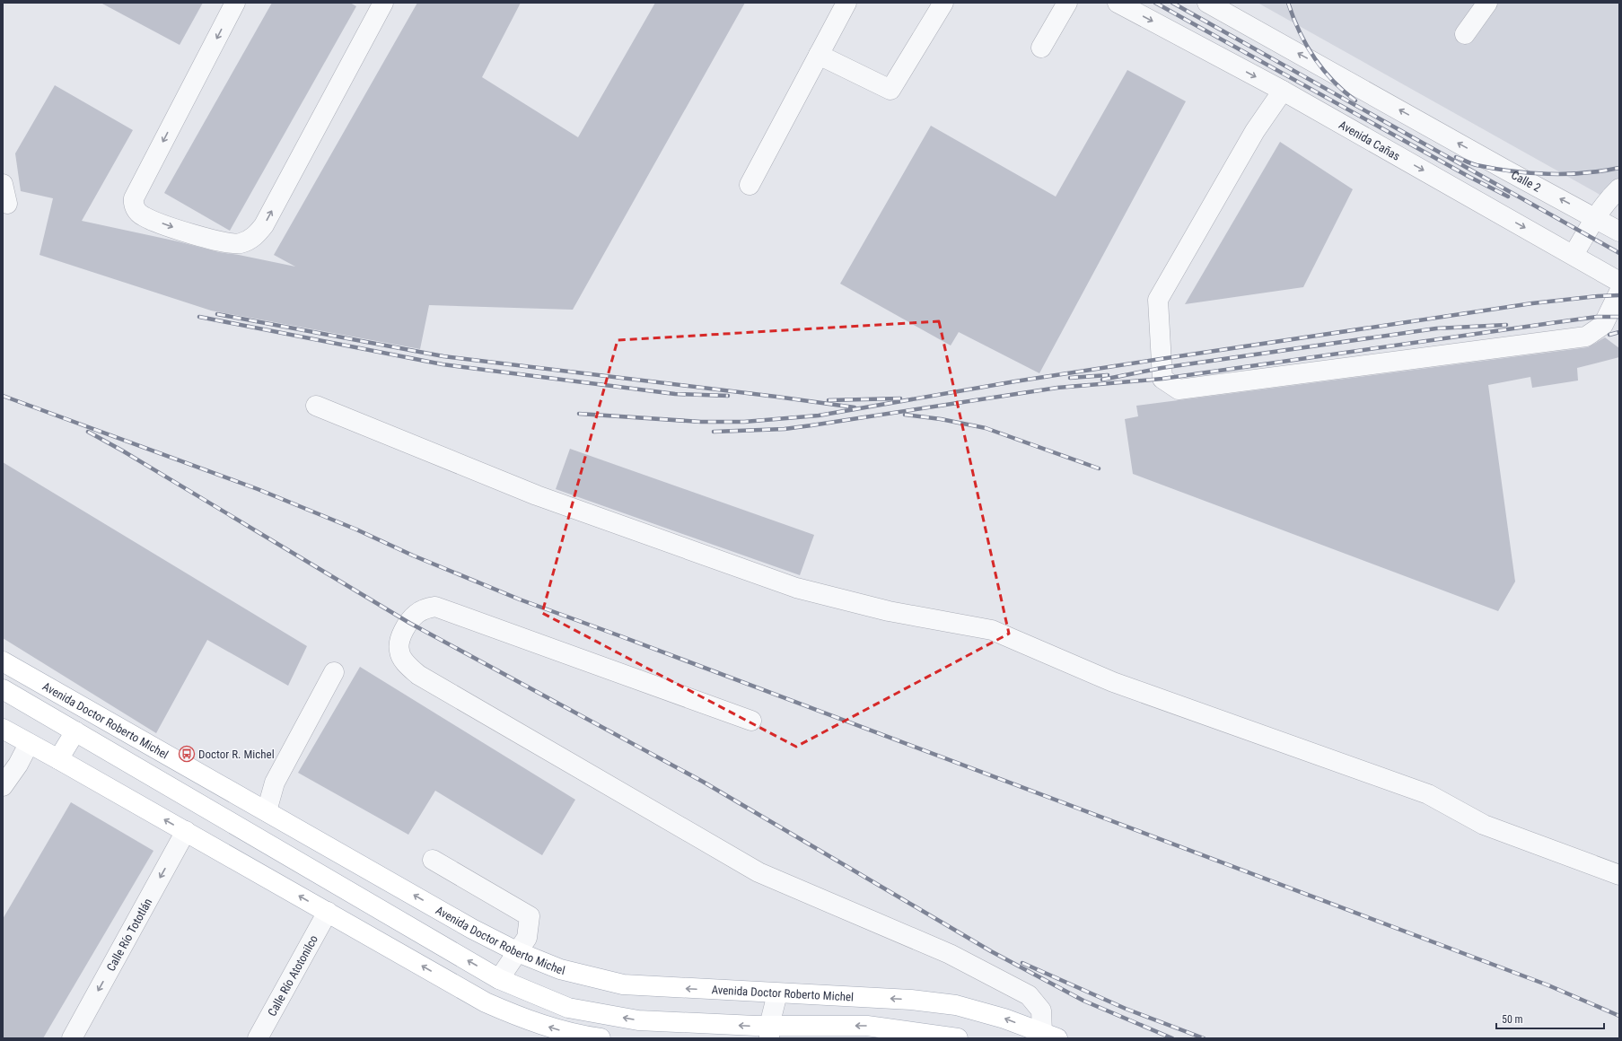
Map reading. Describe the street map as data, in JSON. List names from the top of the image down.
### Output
{
  "streets": {
    "main road": ["Avenida Doctor Roberto Michel"],
    "street": [
      "Avenida Cañas",
      "Calle 2",
      "Calle Río Tototlán",
      "Calle Río Atotonilco"
    ]
  },
  "one_way": ["Avenida Cañas", "Calle 2", "Calle Río Tototlán"],
  "places": {
    "bus stop": ["Doctor R. Michel"]
  },
  "scale_bar": "50 m"
}
